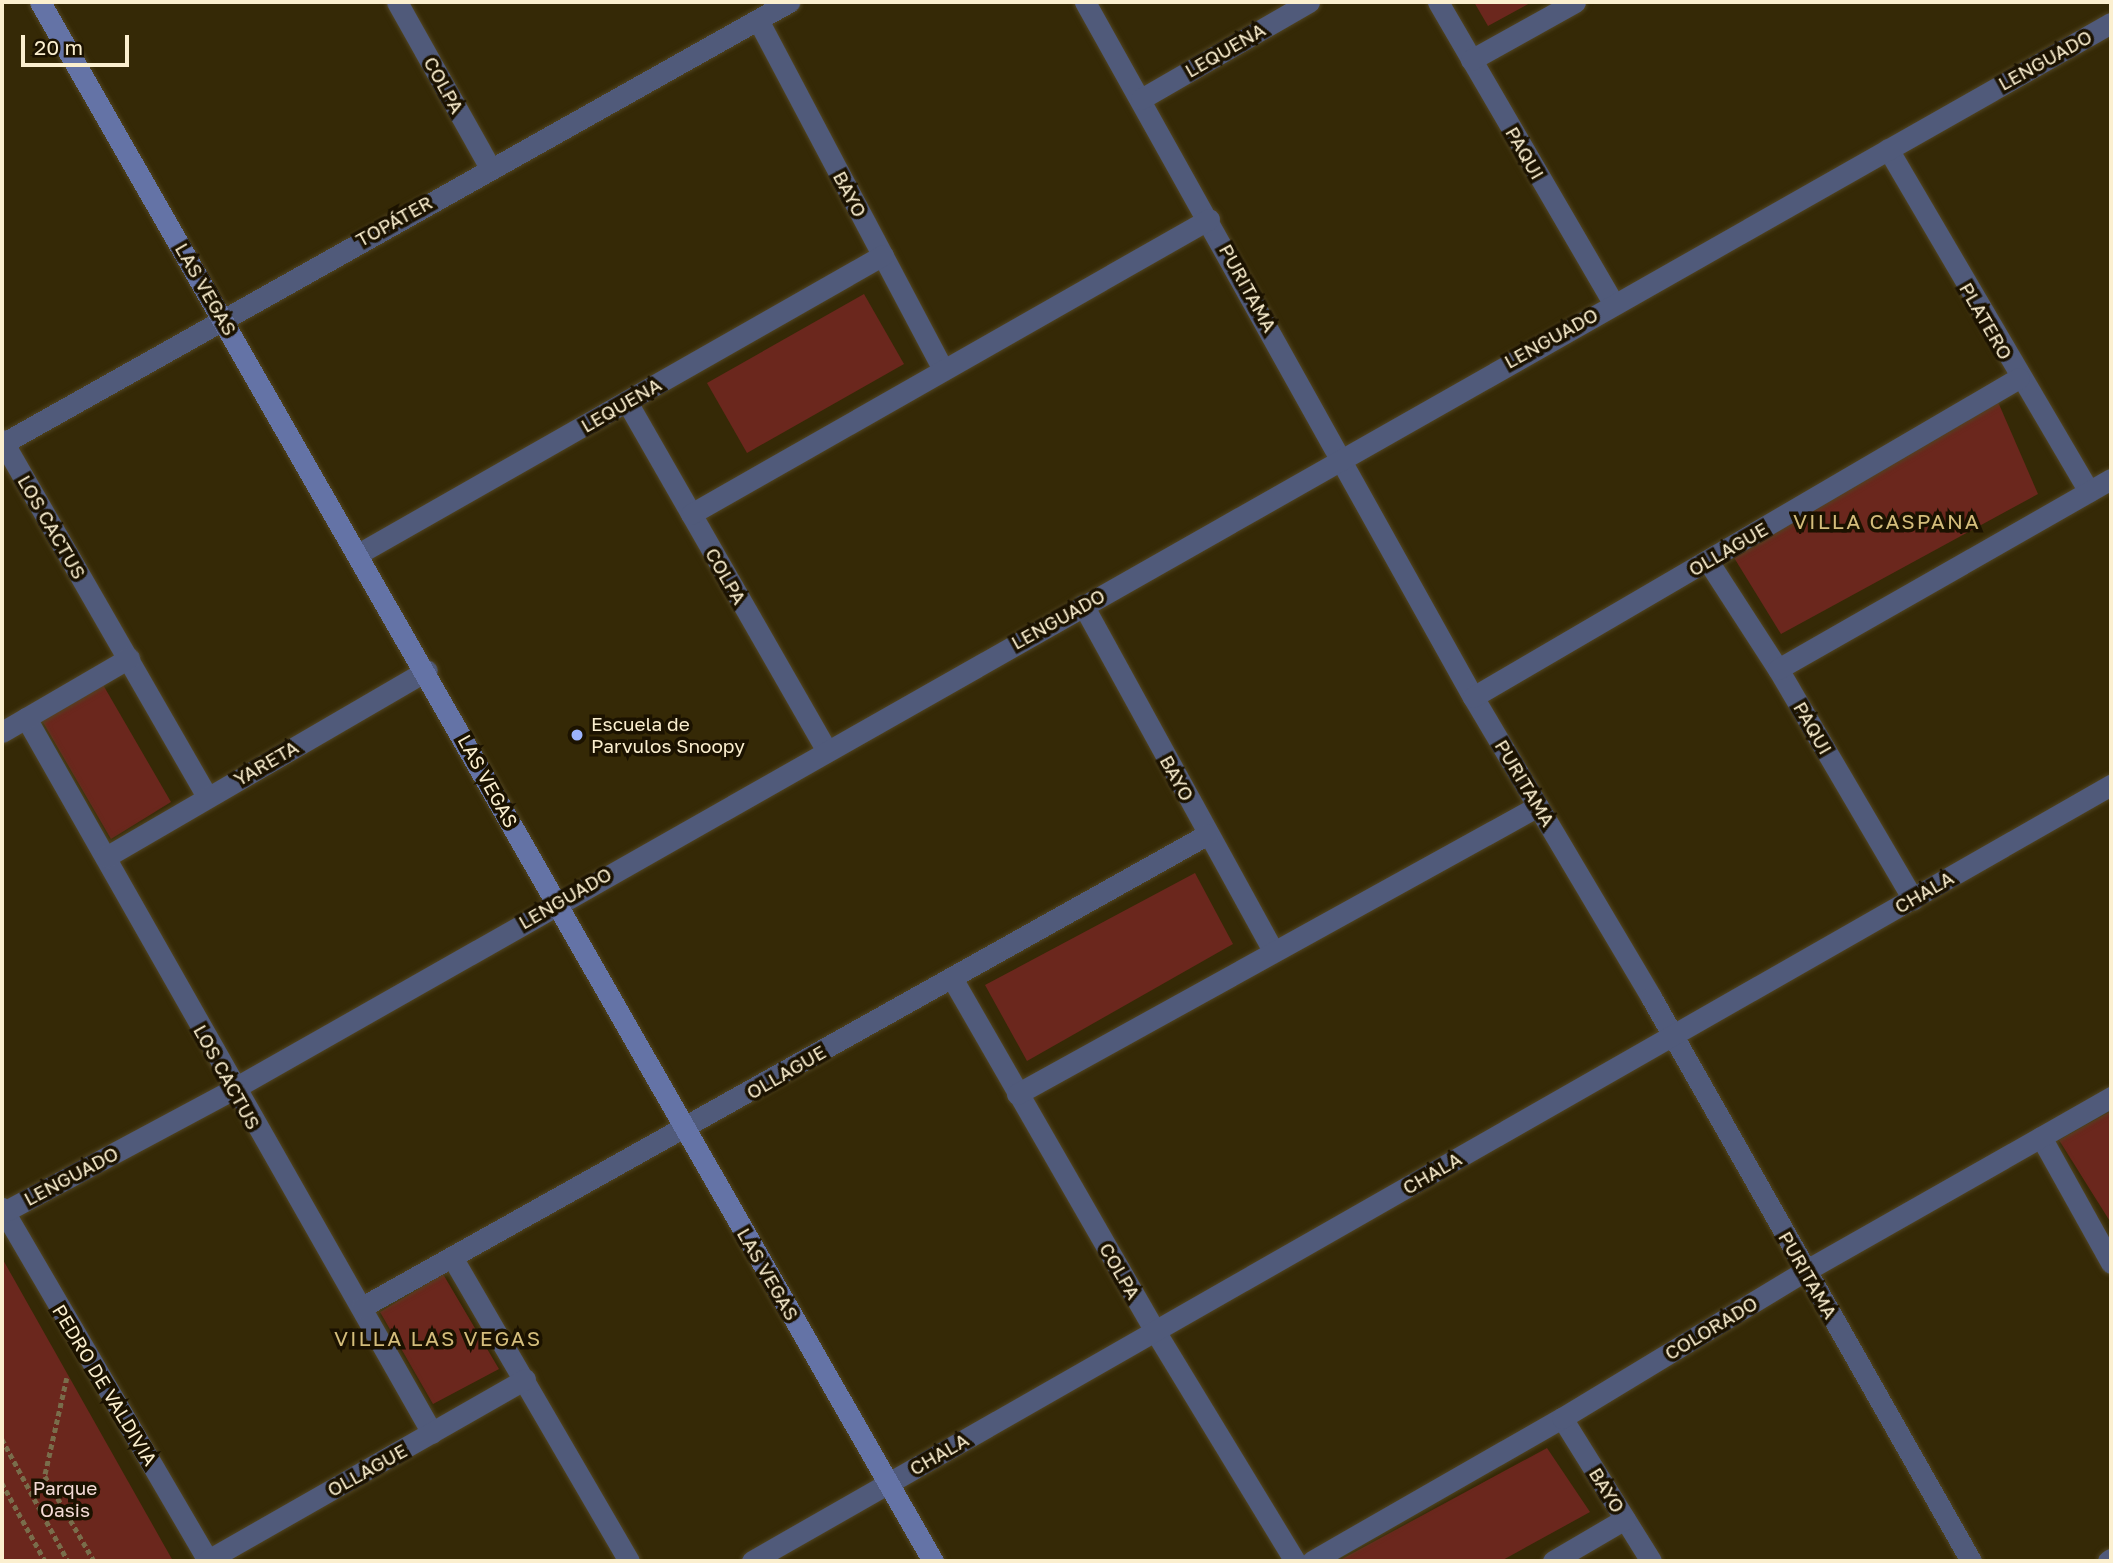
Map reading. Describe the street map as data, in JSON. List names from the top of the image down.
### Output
{
  "streets": {
    "main road": ["LAS VEGAS"],
    "street": [
      "LEQUENA",
      "LENGUADO",
      "COLPA",
      "PAQUI",
      "BAYO",
      "TOPÁTER",
      "PURITAMA",
      "PLATERO",
      "LOS CACTUS",
      "OLLAGUE",
      "YARETA",
      "CHALA",
      "COLORADO",
      "PEDRO DE VALDIVIA"
    ]
  },
  "crossings": [
    ["LEQUENA", "COLPA"],
    ["LEQUENA", "BAYO"],
    ["LEQUENA", "PURITAMA"],
    ["LEQUENA", "LAS VEGAS"],
    ["LENGUADO", "COLPA"],
    ["LENGUADO", "PAQUI"],
    ["LENGUADO", "BAYO"],
    ["LENGUADO", "PURITAMA"],
    ["LENGUADO", "LAS VEGAS"],
    ["LENGUADO", "PLATERO"],
    ["LENGUADO", "LOS CACTUS"],
    ["LENGUADO", "PEDRO DE VALDIVIA"],
    ["COLPA", "TOPÁTER"],
    ["COLPA", "OLLAGUE"],
    ["COLPA", "CHALA"],
    ["PAQUI", "OLLAGUE"],
    ["PAQUI", "CHALA"],
    ["BAYO", "TOPÁTER"],
    ["BAYO", "OLLAGUE"],
    ["BAYO", "COLORADO"],
    ["TOPÁTER", "LAS VEGAS"],
    ["TOPÁTER", "LOS CACTUS"],
    ["PURITAMA", "OLLAGUE"],
    ["PURITAMA", "CHALA"],
    ["PURITAMA", "COLORADO"],
    ["LAS VEGAS", "OLLAGUE"],
    ["LAS VEGAS", "YARETA"],
    ["LAS VEGAS", "CHALA"],
    ["PLATERO", "OLLAGUE"],
    ["LOS CACTUS", "OLLAGUE"],
    ["LOS CACTUS", "YARETA"],
    ["OLLAGUE", "PEDRO DE VALDIVIA"]
  ],
  "districts": ["VILLA CASPANA", "VILLA LAS VEGAS"],
  "parks": ["Parque Oasis"],
  "places": ["Escuela de Parvulos Snoopy"],
  "scale_bar": "20 m"
}
